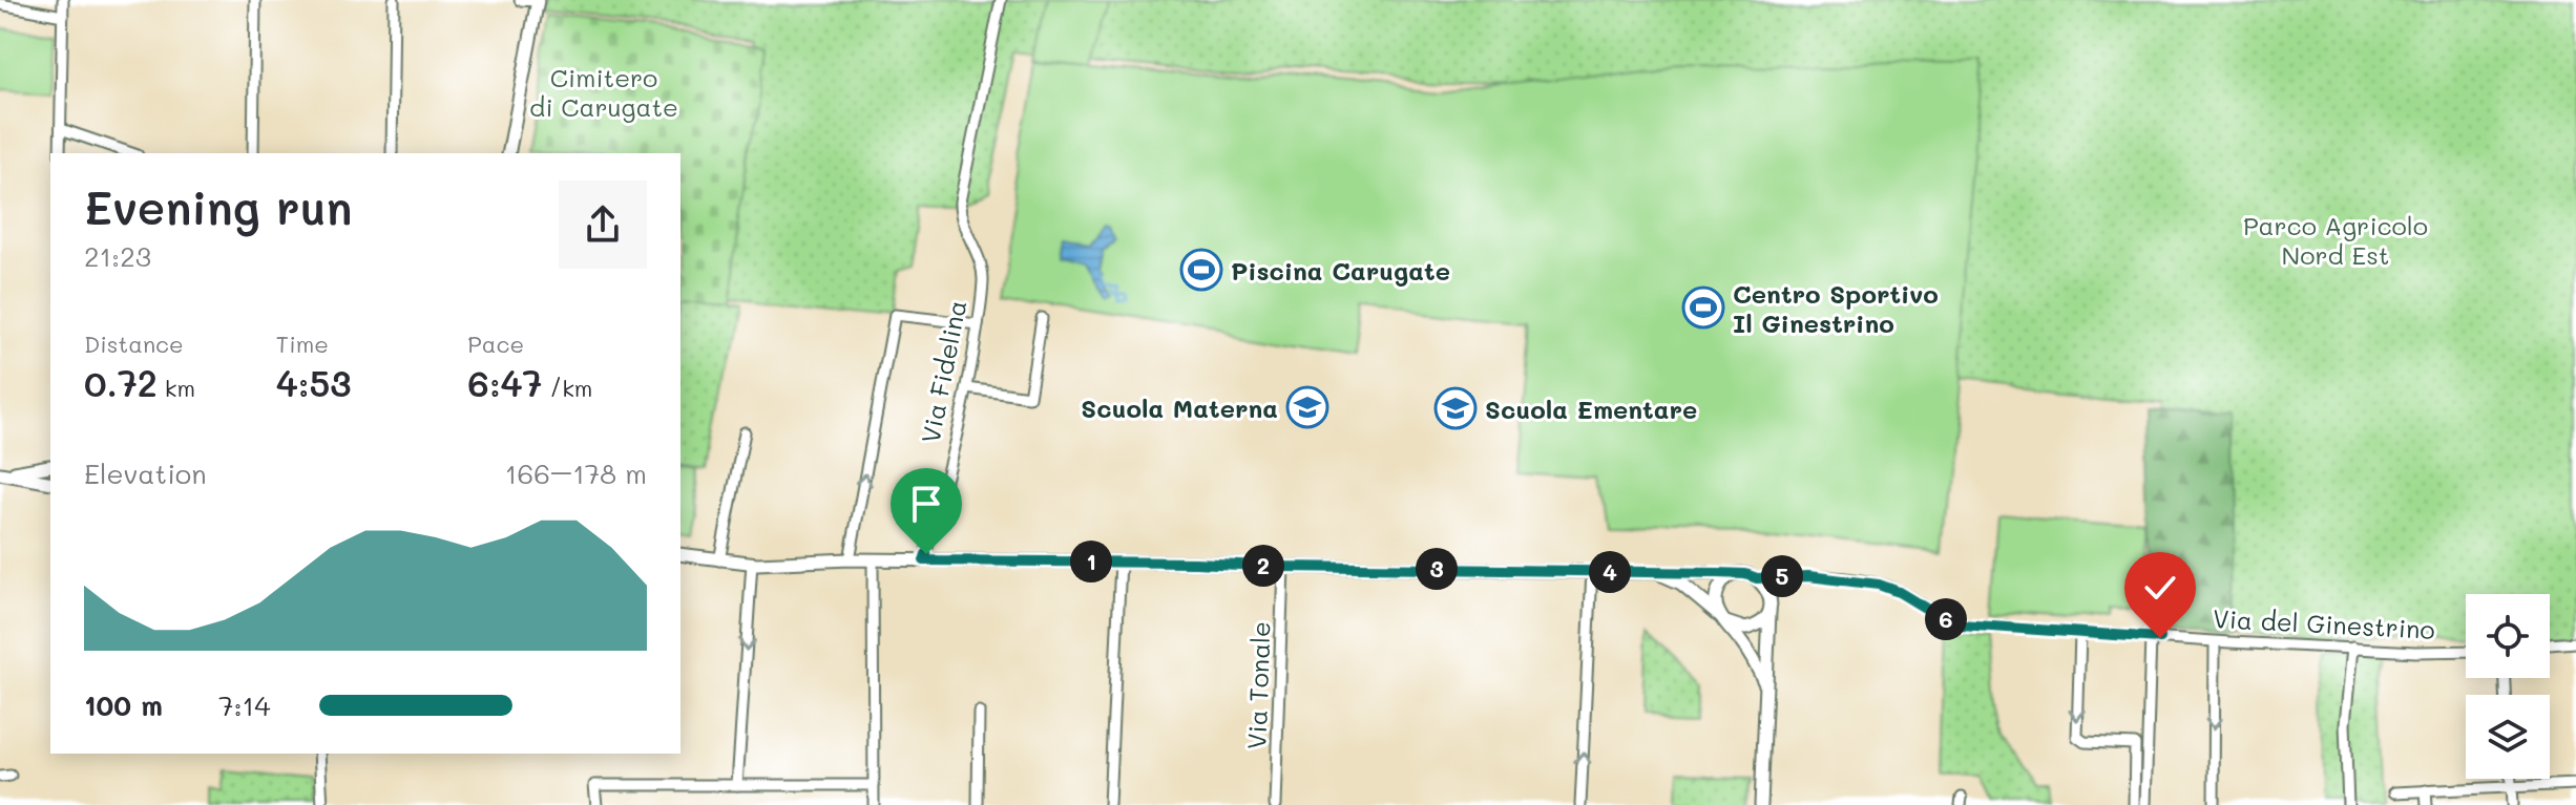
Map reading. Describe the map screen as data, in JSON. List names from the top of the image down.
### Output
{
  "streets": {
    "street": ["Via Fidelina", "Via del Ginestrino", "Via Tonale"]
  },
  "crossings": [
    ["Via Fidelina", "Via del Ginestrino"],
    ["Via del Ginestrino", "Via Tonale"]
  ],
  "parks": ["Cimitero di Carugate", "Parco Agricolo Nord Est"],
  "places": {
    "sports": ["Piscina Carugate", "Centro Sportivo Il Ginestrino"],
    "school or university": ["Scuola Materna", "Scuola Ementare"]
  },
  "page": {
    "heading": ["Evening run", "21:23"],
    "stats": [
      ["Distance", "0.72 km"],
      ["Time", "4:53"],
      ["Pace", "6:47 /km"]
    ],
    "chart": ["Elevation", "166–178 m"],
    "pins": [
      "1",
      "2",
      "3",
      "4",
      "5",
      "6"
    ],
    "list": [
      {
        "name": "100 m",
        "note": "7:14"
      }
    ]
  }
}
